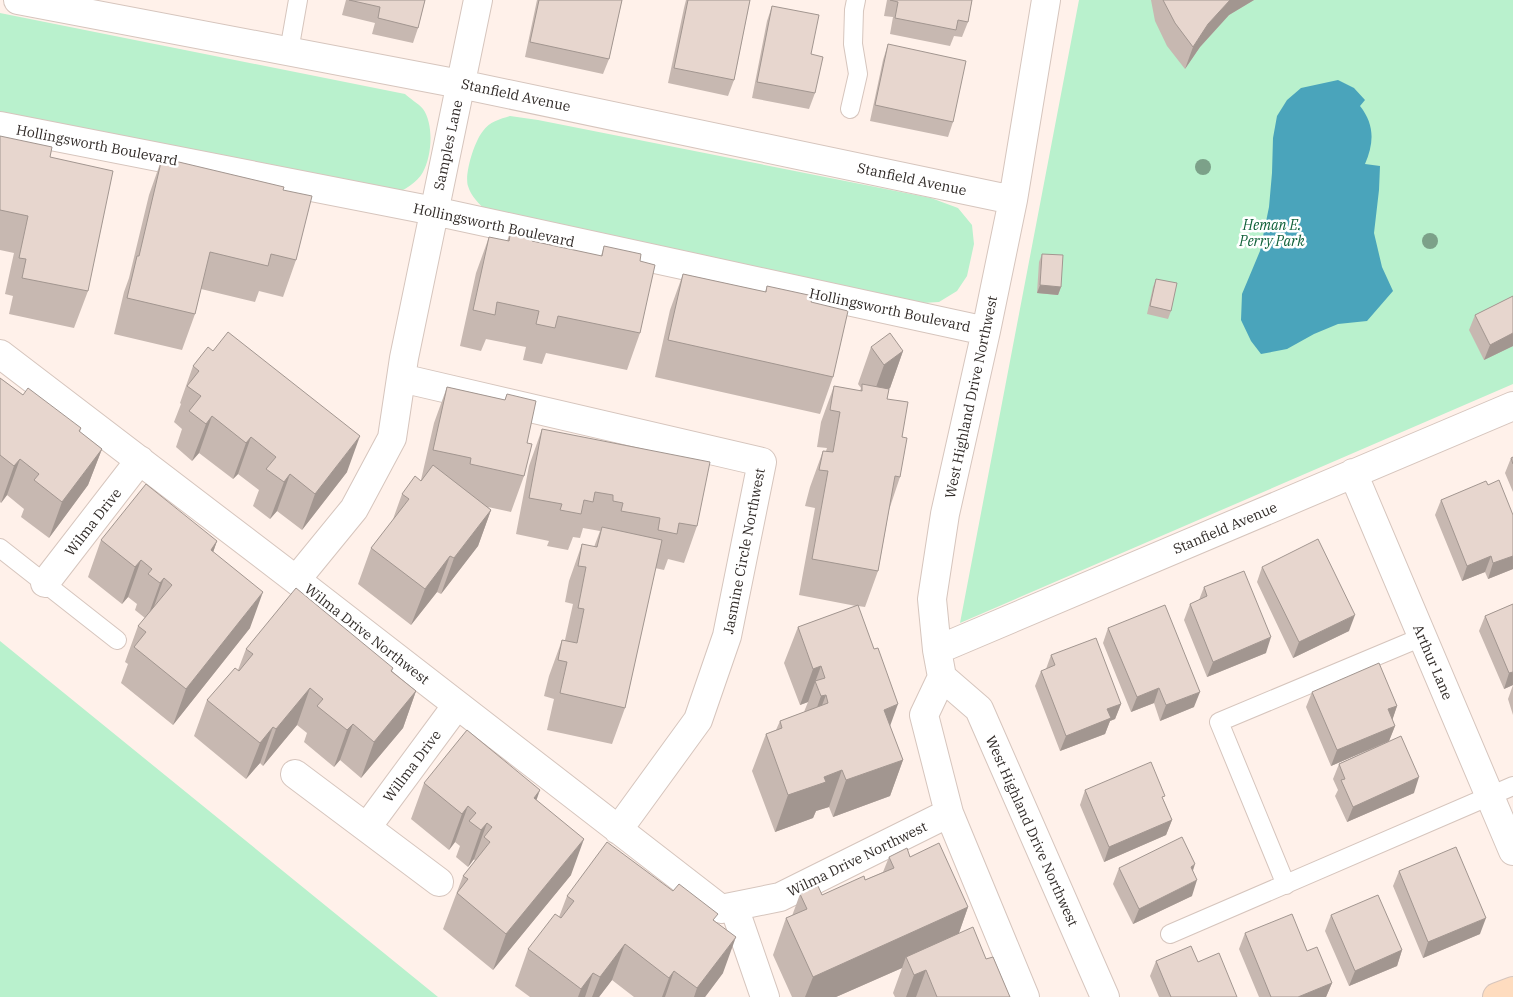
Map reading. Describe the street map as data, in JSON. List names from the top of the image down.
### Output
{
  "streets": {
    "street": [
      "Stanfield Avenue",
      "Hollingsworth Boulevard",
      "Samples Lane",
      "West Highland Drive Northwest",
      "Wilma Drive",
      "Jasmine Circle Northwest",
      "Wilma Drive Northwest",
      "Arthur Lane",
      "Willma Drive"
    ]
  },
  "crossings": [
    ["Stanfield Avenue", "Samples Lane"],
    ["Stanfield Avenue", "West Highland Drive Northwest"],
    ["Stanfield Avenue", "Arthur Lane"],
    ["Hollingsworth Boulevard", "Samples Lane"],
    ["Hollingsworth Boulevard", "West Highland Drive Northwest"],
    ["Samples Lane", "Jasmine Circle Northwest"],
    ["Samples Lane", "Wilma Drive Northwest"],
    ["Wilma Drive", "Wilma Drive Northwest"],
    ["Jasmine Circle Northwest", "Wilma Drive Northwest"],
    ["Wilma Drive Northwest", "Willma Drive"]
  ],
  "parks": ["Heman E. Perry Park"]
}
